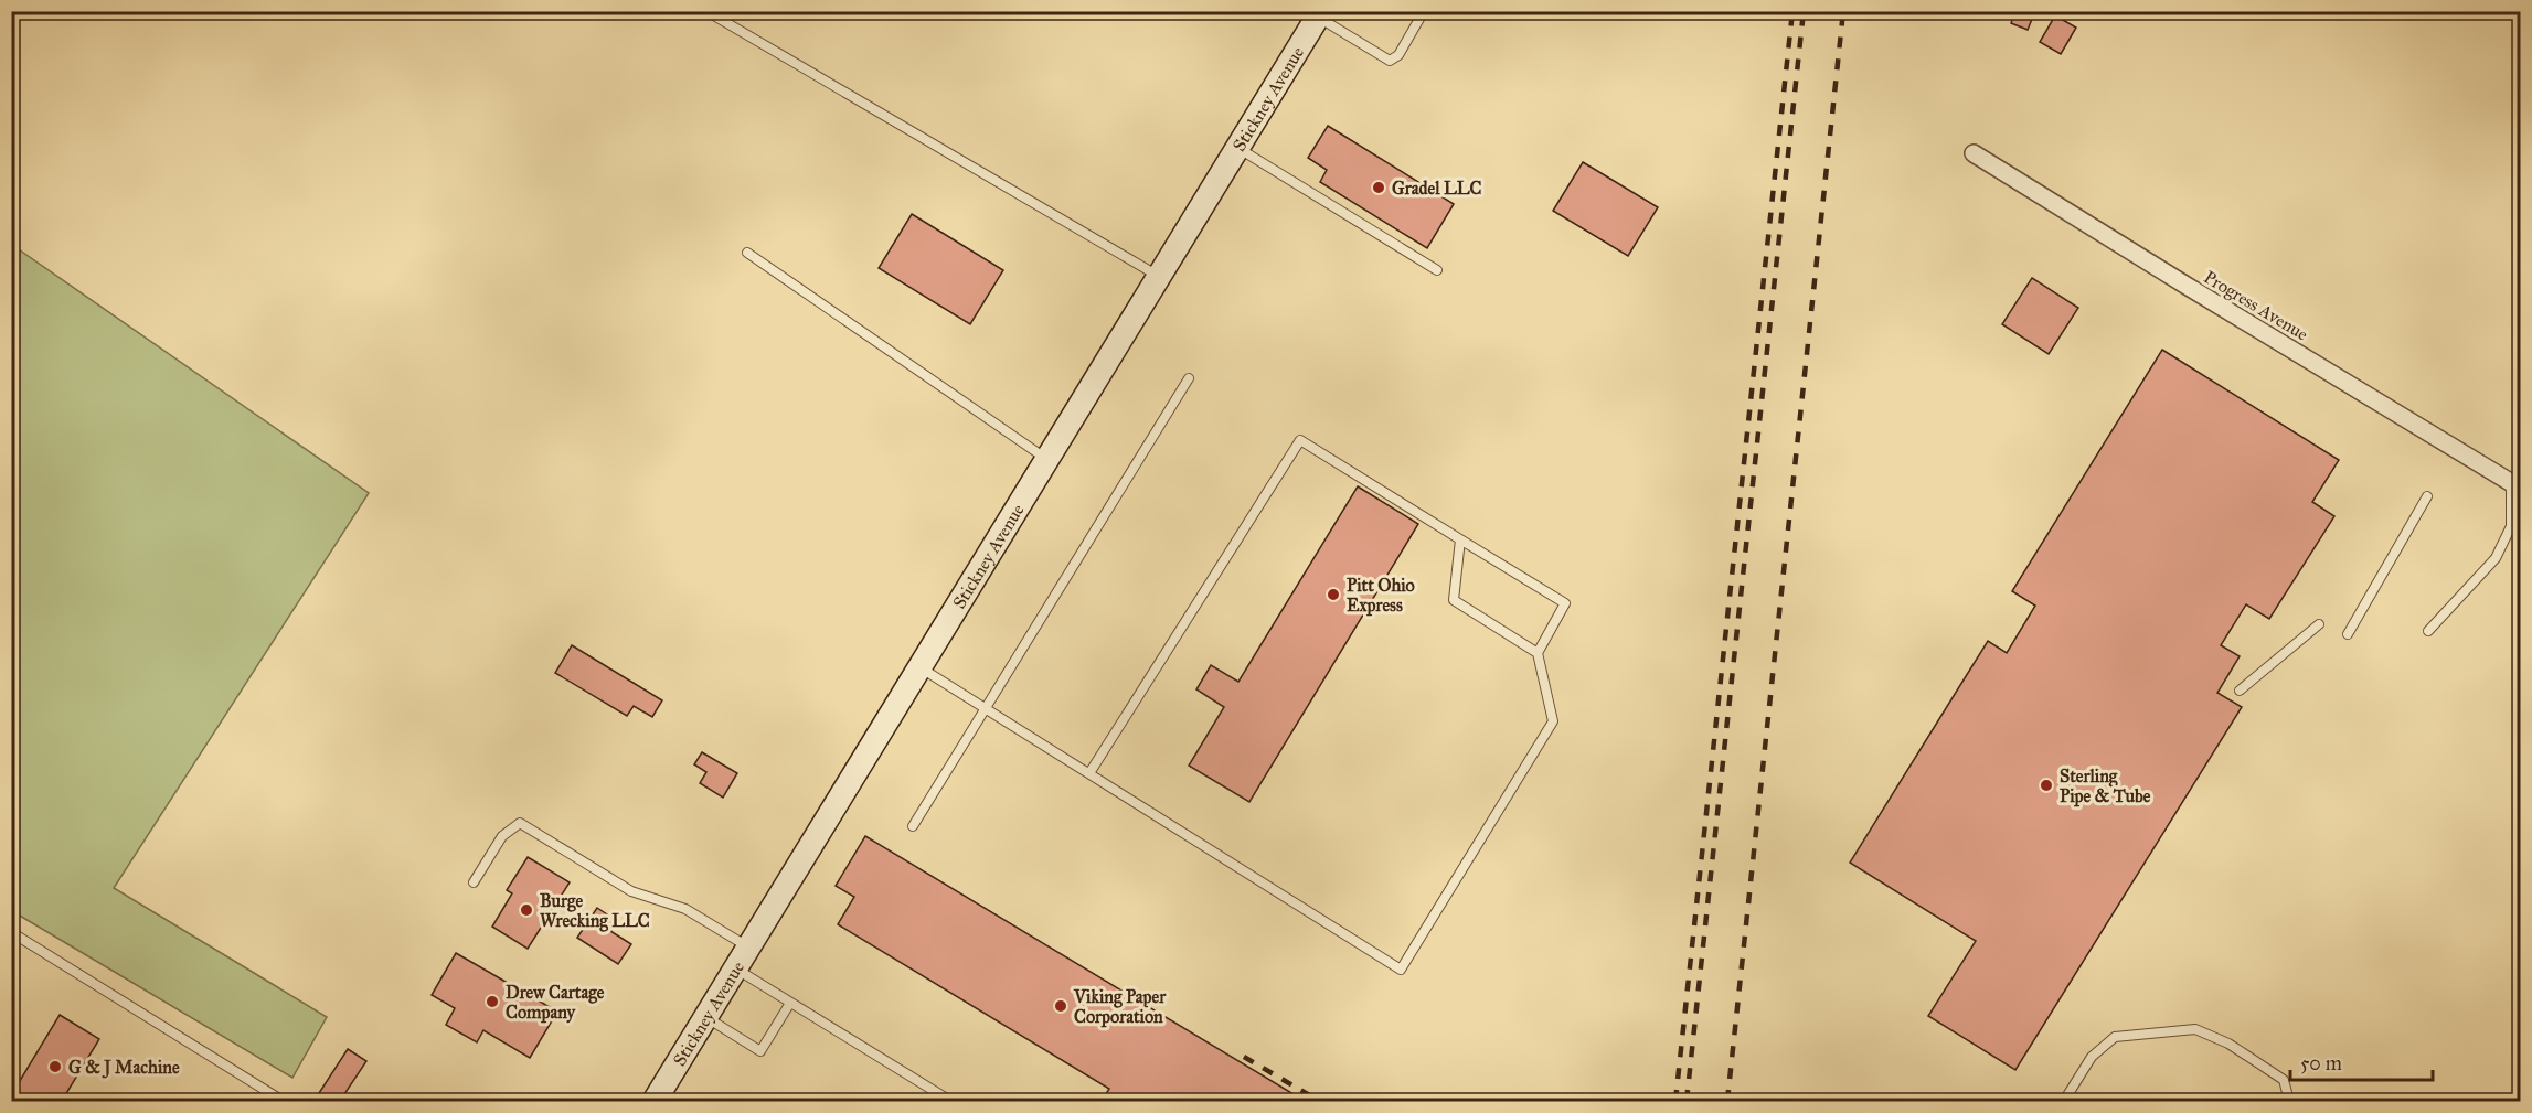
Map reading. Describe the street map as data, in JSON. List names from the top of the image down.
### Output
{
  "streets": {
    "street": ["Stickney Avenue", "Progress Avenue"]
  },
  "places": [
    "Gradel LLC",
    "Pitt Ohio Express",
    "Sterling Pipe & Tube",
    "Burge Wrecking LLC",
    "Drew Cartage Company",
    "Viking Paper Corporation",
    "G & J Machine"
  ],
  "scale_bar": "50 m"
}
